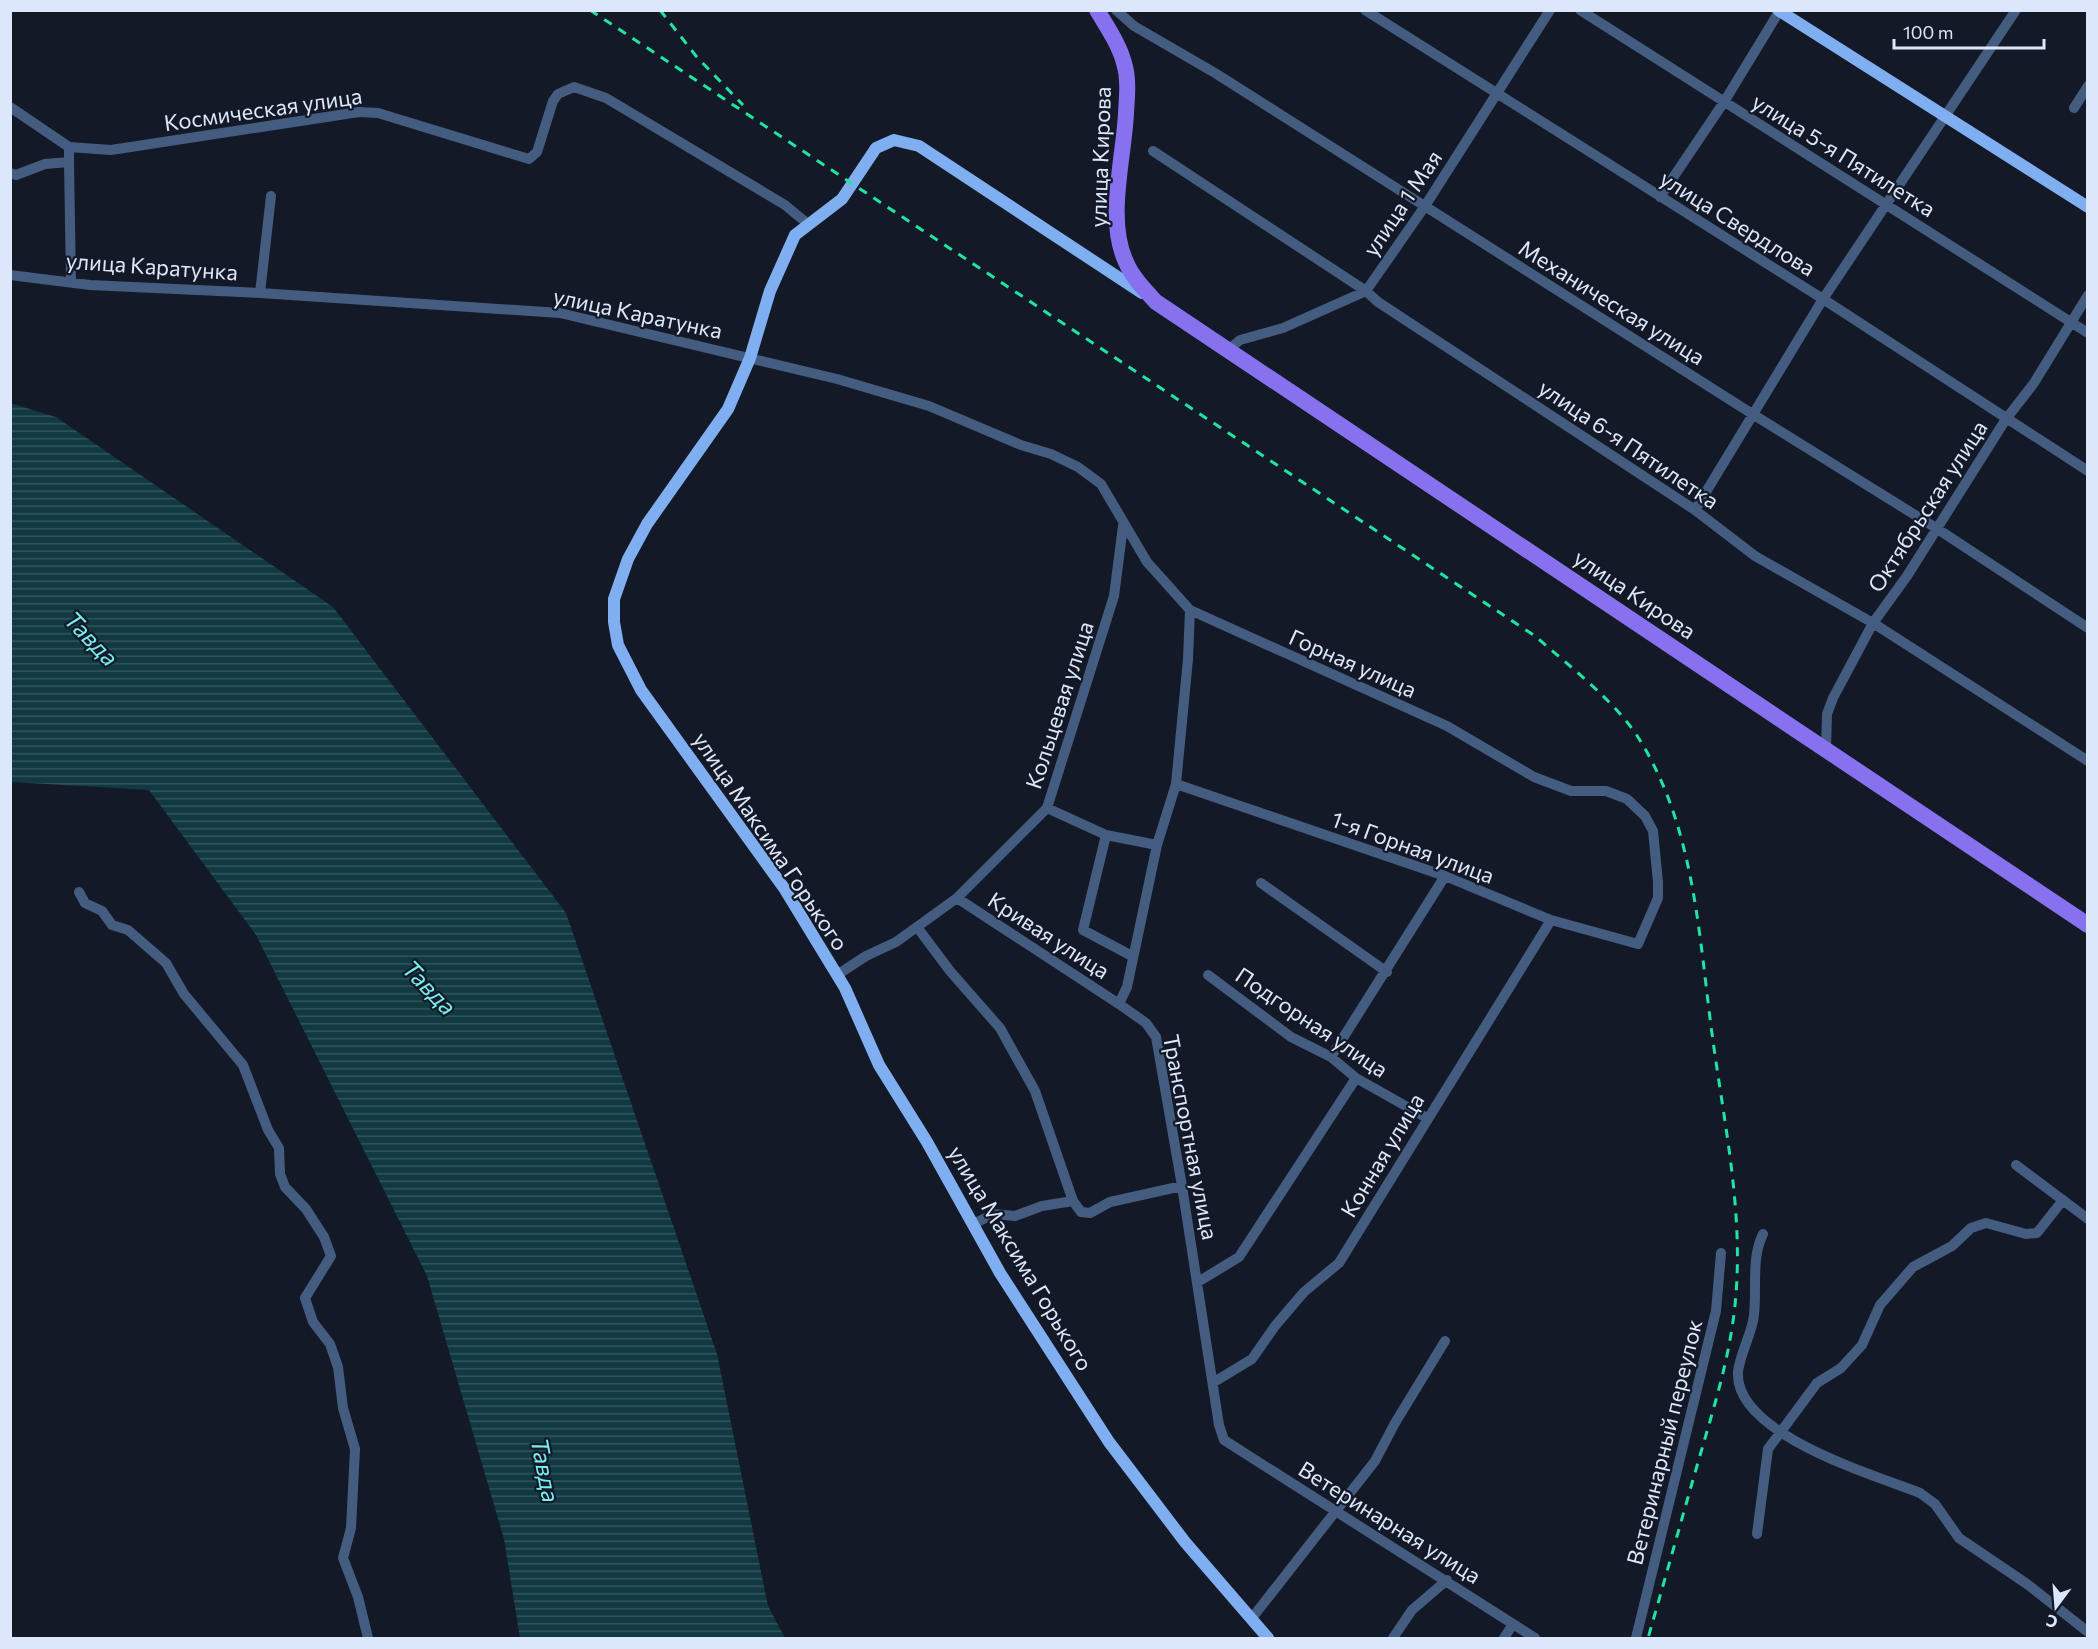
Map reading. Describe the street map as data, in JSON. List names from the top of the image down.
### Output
{
  "streets": {
    "main road": ["улица Кирова"],
    "street": [
      "Космическая улица",
      "улица 5-я Пятилетка",
      "улица 1 Мая",
      "улица Свердлова",
      "улица Каратунка",
      "Механическая улица",
      "улица 6-я Пятилетка",
      "Октябрьская улица",
      "Горная улица",
      "Кольцевая улица",
      "улица Максима Горького",
      "1-я Горная улица",
      "Кривая улица",
      "Подгорная улица",
      "Транспортная улица",
      "Конная улица",
      "Ветеринарный переулок",
      "Ветеринарная улица"
    ]
  },
  "crossings": [
    ["Космическая улица", "улица Максима Горького"],
    ["улица 5-я Пятилетка", "Октябрьская улица"],
    ["улица Кирова", "улица 1 Мая"],
    ["улица Кирова", "Октябрьская улица"],
    ["улица Кирова", "улица Максима Горького"],
    ["улица 1 Мая", "улица Свердлова"],
    ["улица 1 Мая", "Механическая улица"],
    ["улица 1 Мая", "улица 6-я Пятилетка"],
    ["улица Свердлова", "Октябрьская улица"],
    ["улица Каратунка", "Горная улица"],
    ["улица Каратунка", "улица Максима Горького"],
    ["Механическая улица", "Октябрьская улица"],
    ["улица 6-я Пятилетка", "Октябрьская улица"],
    ["Горная улица", "Кольцевая улица"],
    ["Горная улица", "1-я Горная улица"],
    ["Кольцевая улица", "улица Максима Горького"],
    ["Кольцевая улица", "Кривая улица"],
    ["1-я Горная улица", "Конная улица"],
    ["Кривая улица", "Транспортная улица"],
    ["Подгорная улица", "Конная улица"],
    ["Транспортная улица", "Конная улица"],
    ["Транспортная улица", "Ветеринарная улица"]
  ],
  "water": ["Тавда"],
  "scale_bar": "100 m",
  "north": "bottom"
}
